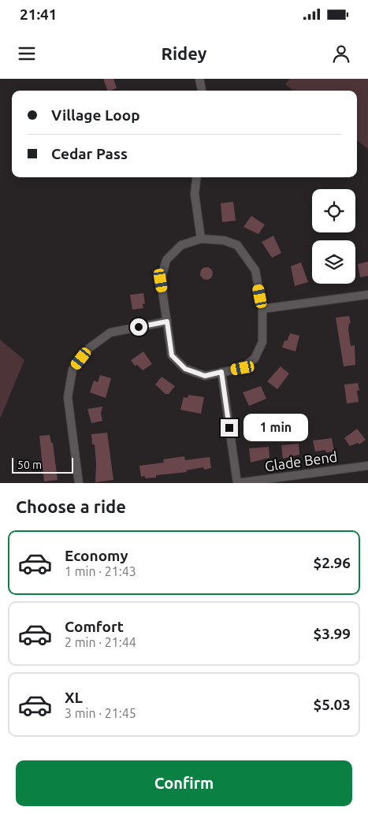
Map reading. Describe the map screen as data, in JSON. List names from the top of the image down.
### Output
{
  "streets": {
    "street": ["Glade Bend"]
  },
  "scale_bar": "50 m",
  "page": {
    "status": "21:41",
    "header": "Ridey",
    "banner": ["Village Loop", "Cedar Pass"],
    "bubble": "1 min",
    "scale": "50 m",
    "heading": "Choose a ride",
    "list": [
      {
        "name": "Economy",
        "note": "1 min · 21:43",
        "value": "$2.96"
      },
      {
        "name": "Comfort",
        "note": "2 min · 21:44",
        "value": "$3.99"
      },
      {
        "name": "XL",
        "note": "3 min · 21:45",
        "value": "$5.03"
      }
    ],
    "buttons": "Confirm"
  }
}
